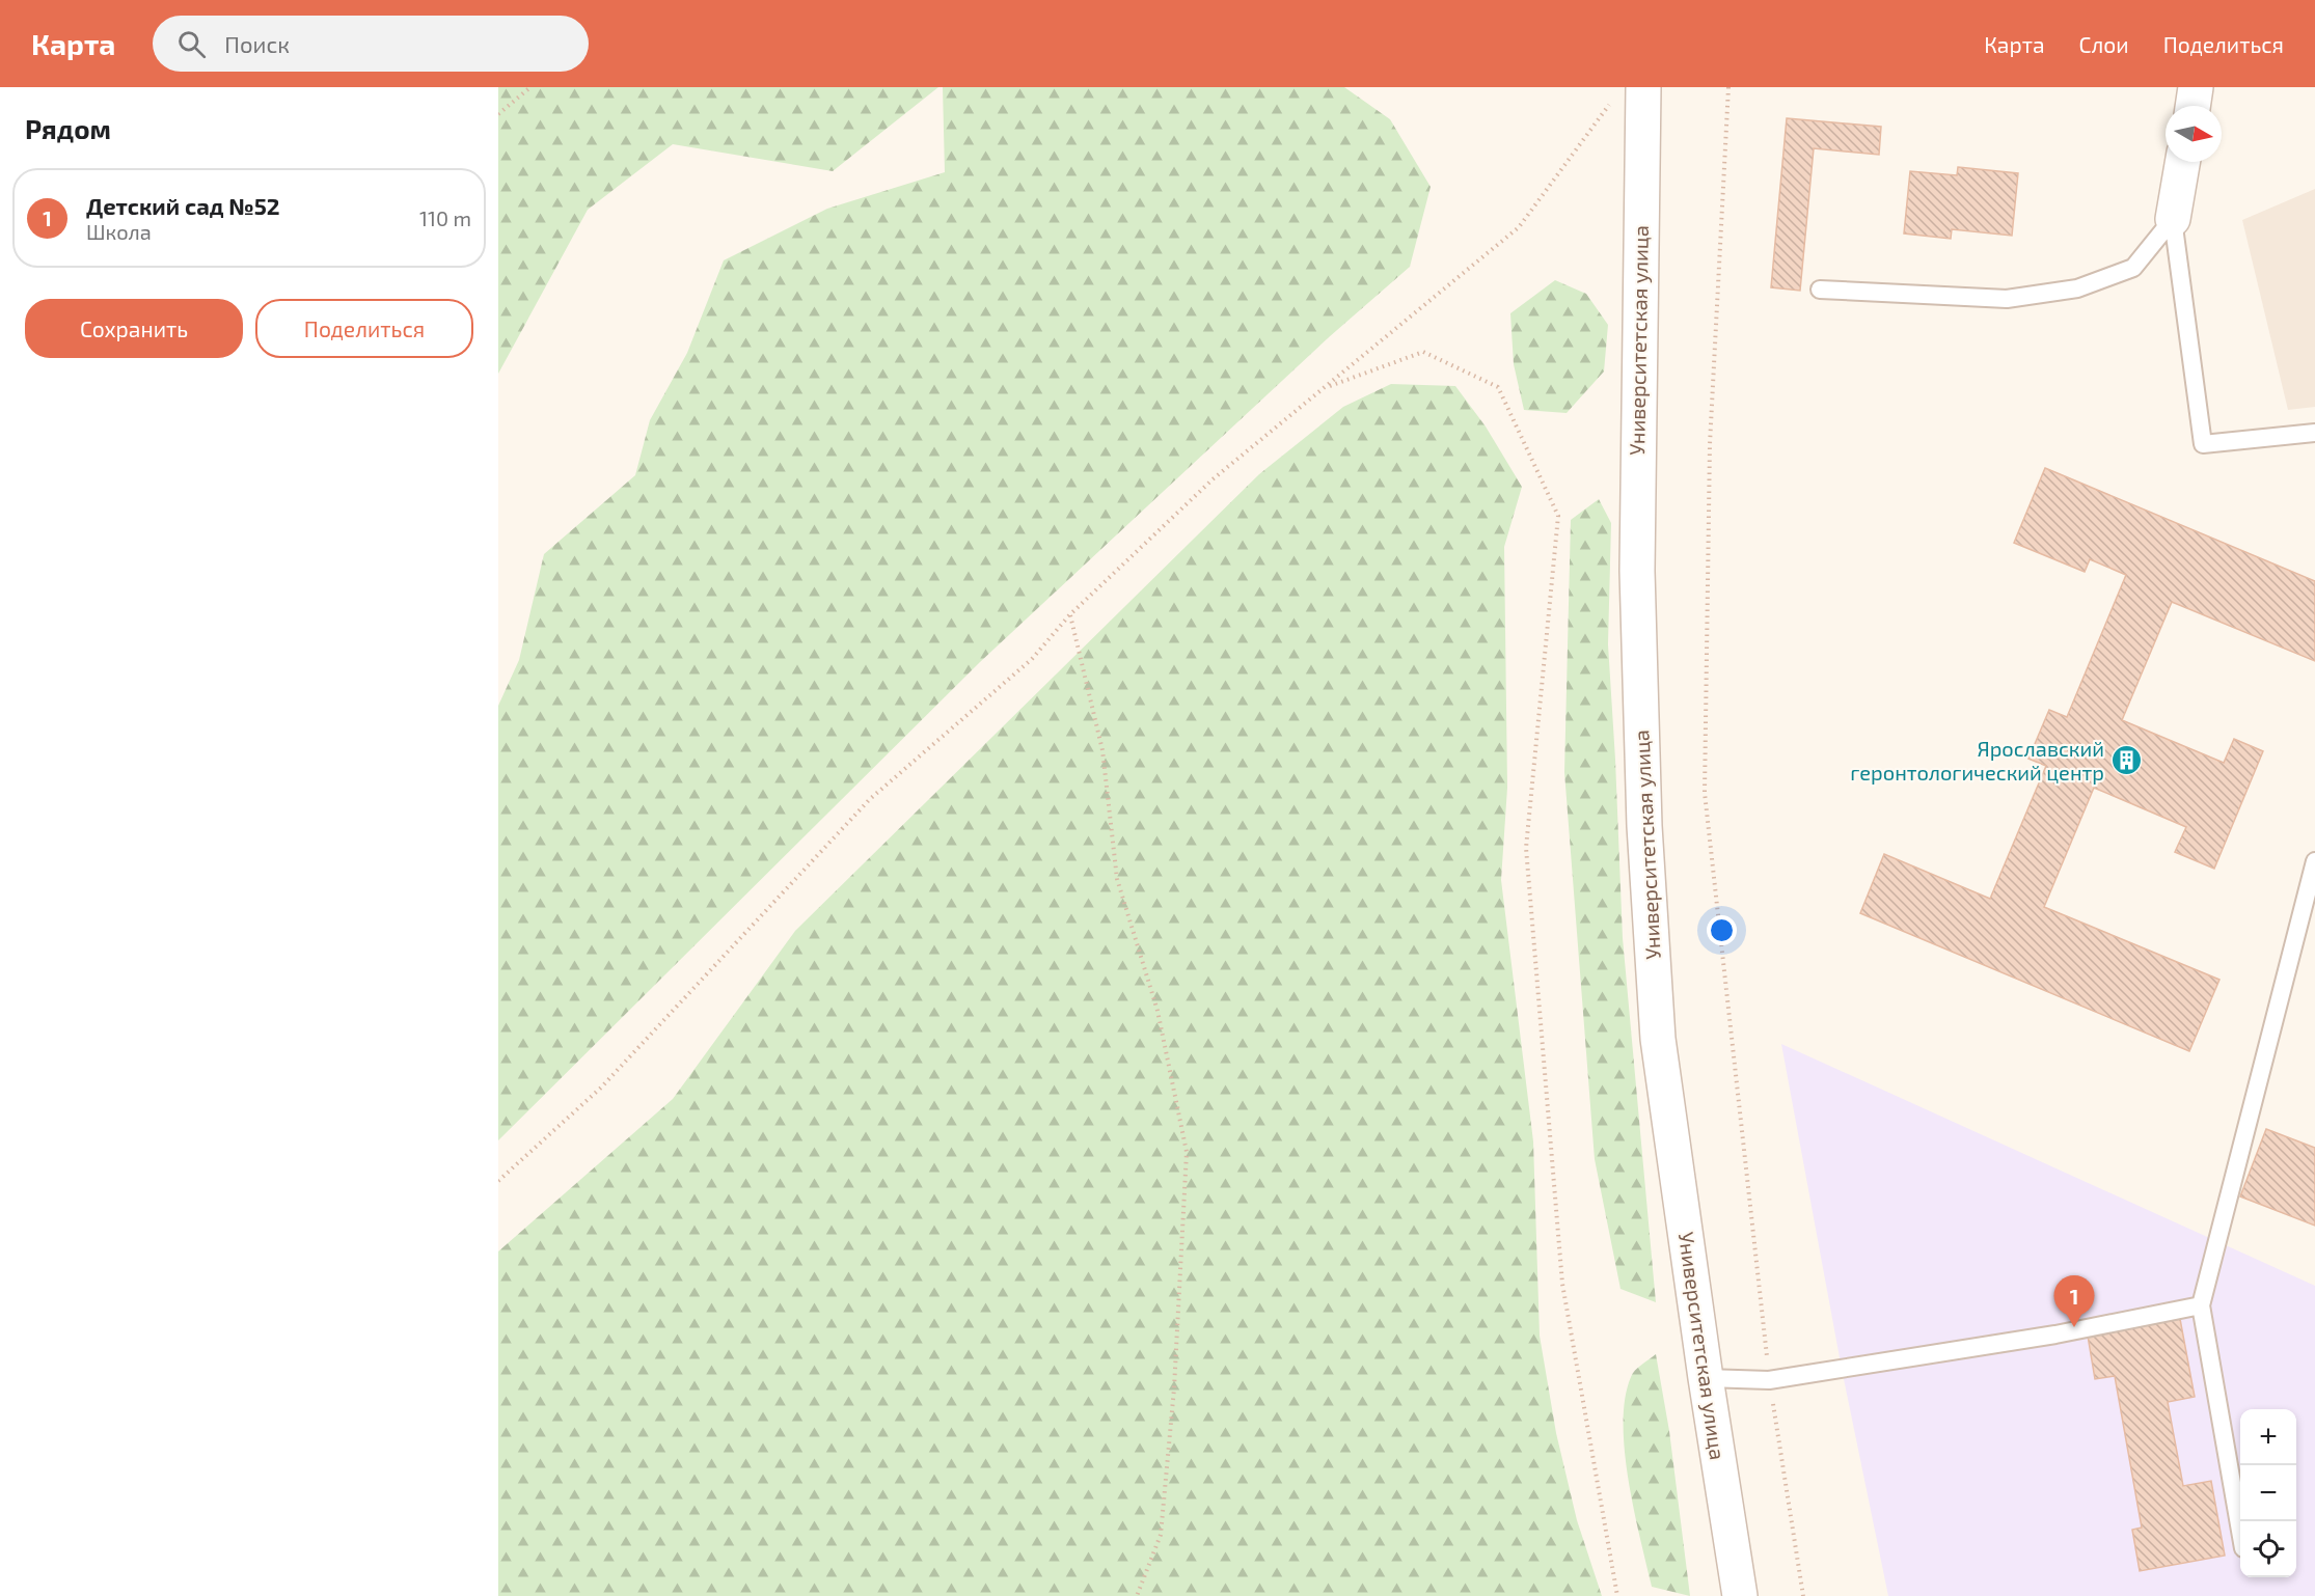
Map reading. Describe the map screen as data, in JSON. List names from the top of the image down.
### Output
{
  "streets": {
    "street": ["Университетская улица"]
  },
  "places": {
    "building": ["Ярославский геронтологический центр"]
  },
  "north": "right",
  "page": {
    "header": "Карта",
    "search": "Поиск",
    "nav": ["Карта", "Слои", "Поделиться"],
    "heading": "Рядом",
    "list": [
      {
        "mark": "1",
        "name": "Детский сад №52",
        "note": "Школа",
        "value": "110 m"
      }
    ],
    "buttons": ["Сохранить", "Поделиться"],
    "pins": "1",
    "map_buttons": ["+", "−"]
  }
}
